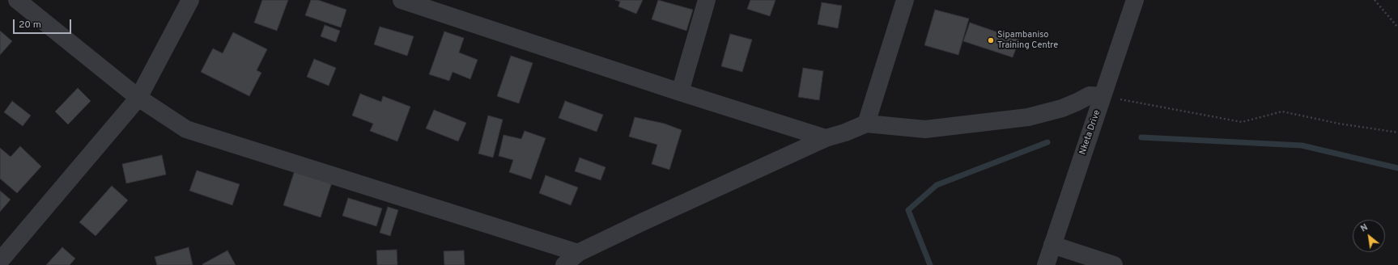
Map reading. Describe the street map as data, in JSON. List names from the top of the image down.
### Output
{
  "streets": {
    "street": ["Nketa Drive"]
  },
  "places": ["Sipambaniso Training Centre"],
  "scale_bar": "20 m",
  "north": "top left"
}
